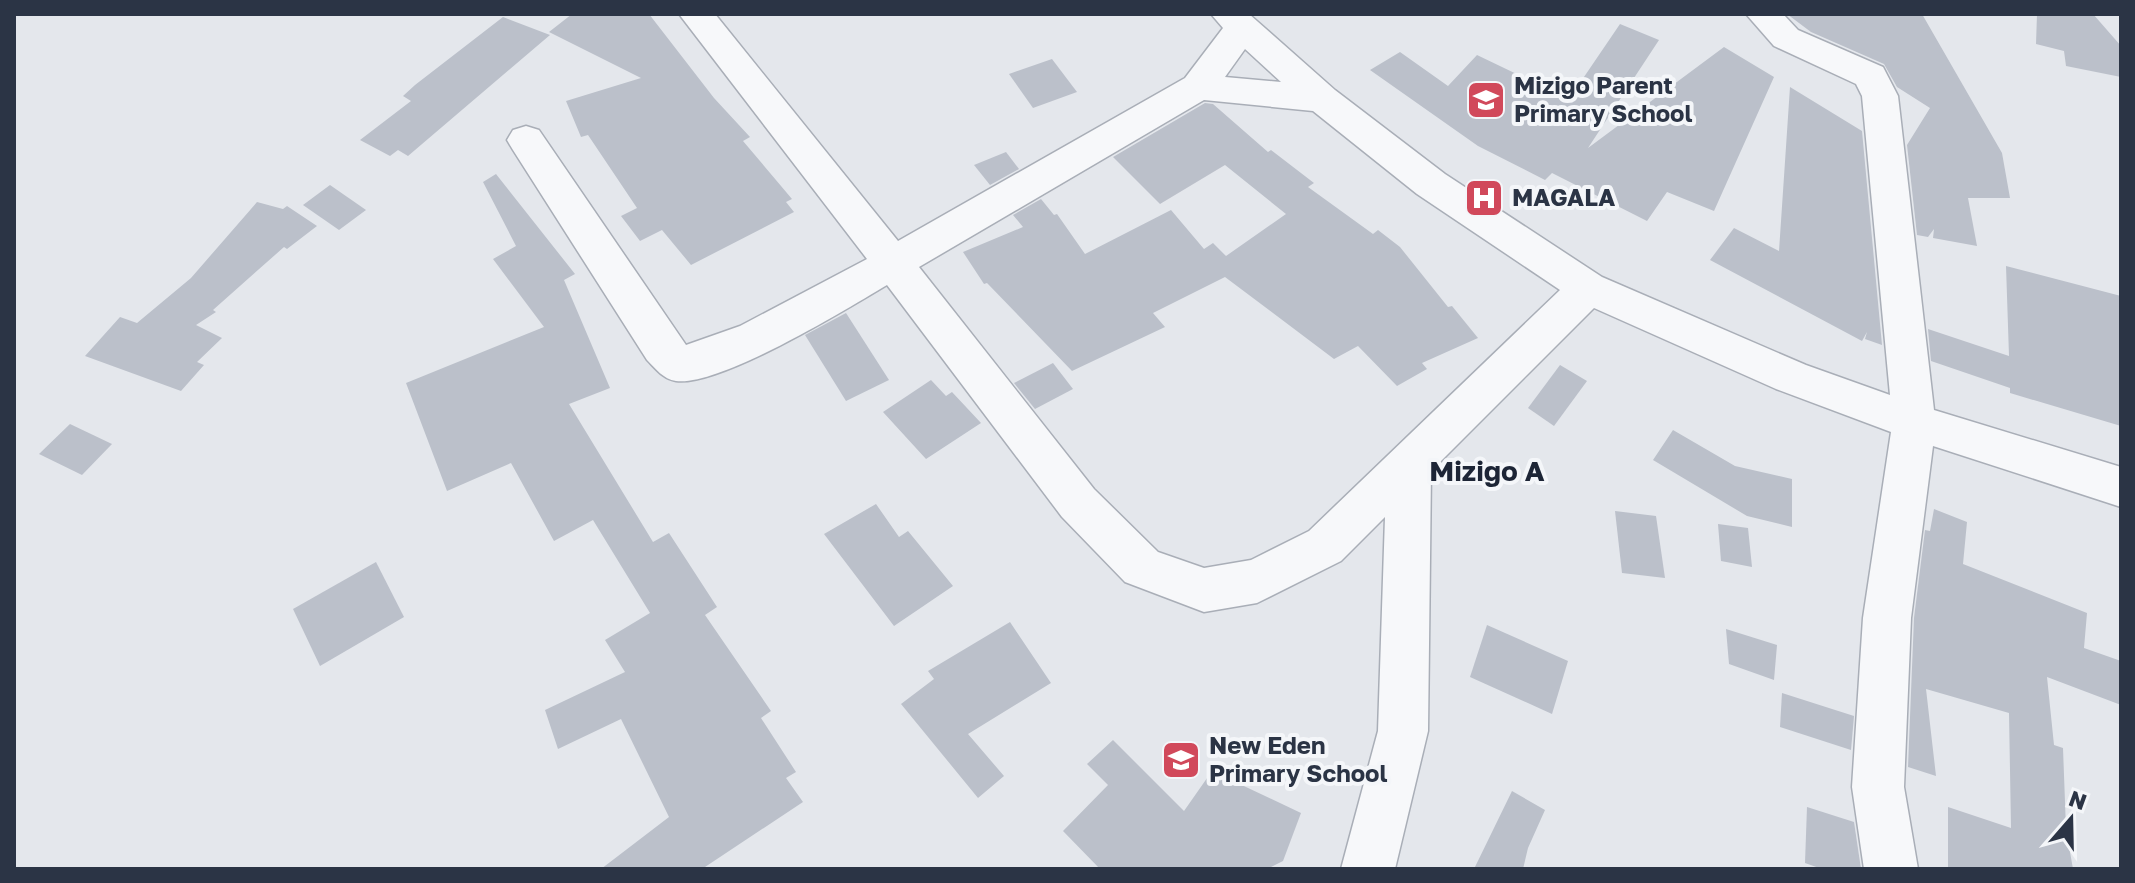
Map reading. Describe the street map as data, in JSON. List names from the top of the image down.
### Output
{
  "districts": ["Mizigo A"],
  "places": {
    "school or university": ["Mizigo Parent Primary School", "New Eden Primary School"],
    "hospital": ["MAGALA"]
  },
  "north": "top"
}
